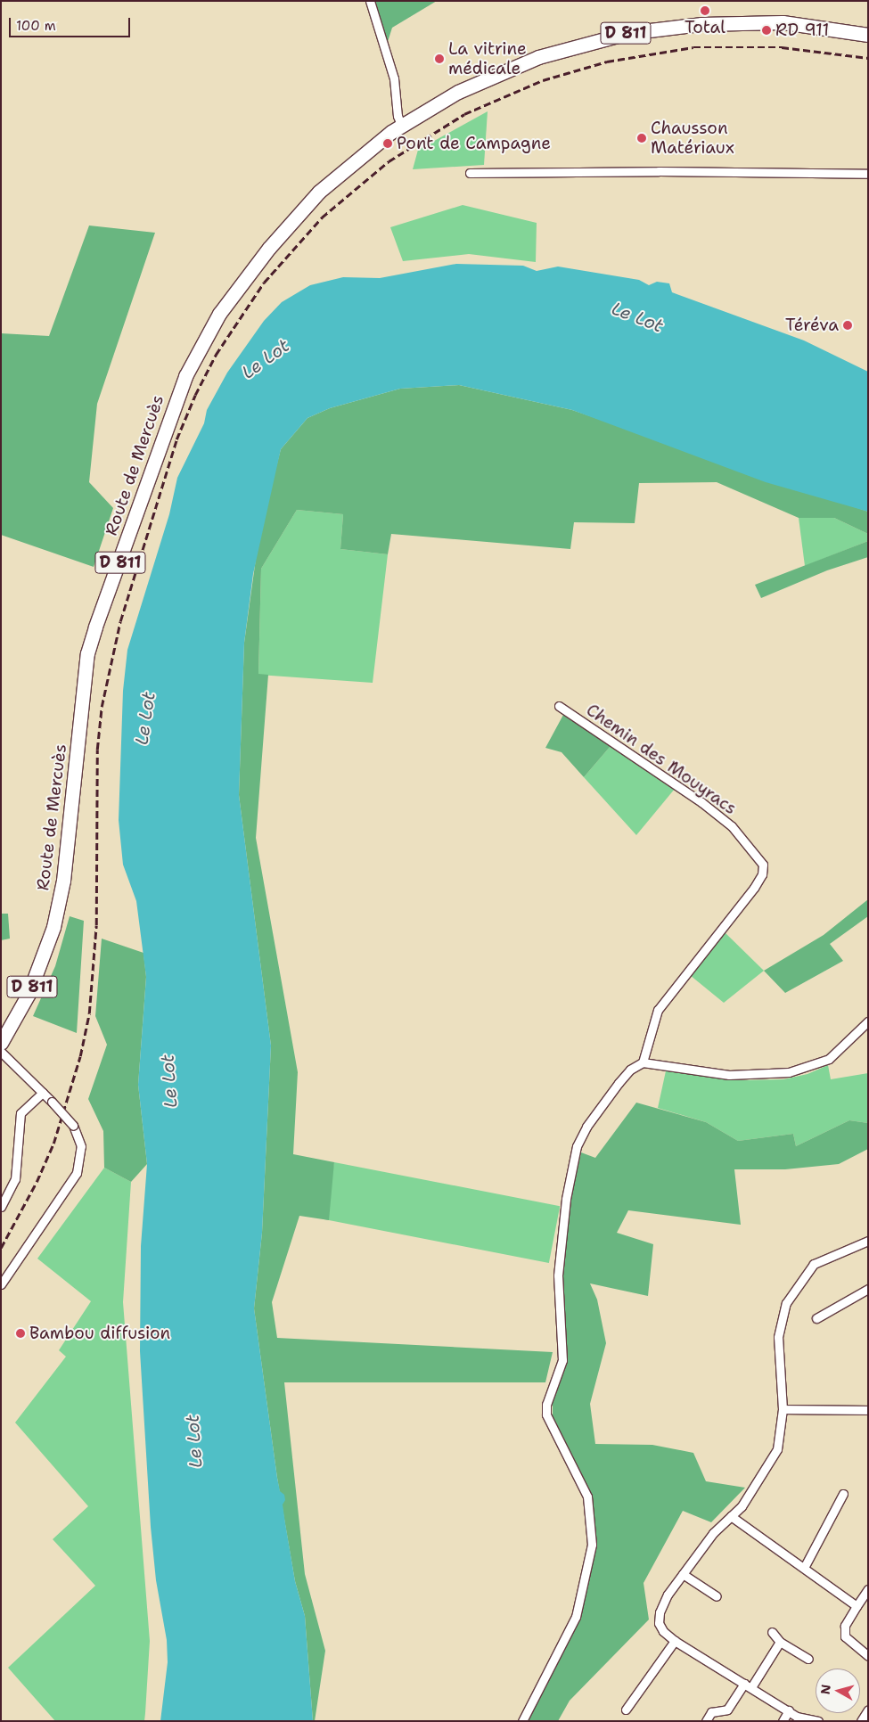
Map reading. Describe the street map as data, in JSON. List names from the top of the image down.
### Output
{
  "streets": {
    "main road": ["D 811", "Route de Mercuès"],
    "street": ["Chemin des Mouyracs"]
  },
  "crossings": [
    ["D 811", "Route de Mercuès"]
  ],
  "water": ["Le Lot"],
  "places": [
    "Total",
    "RD 911",
    "La vitrine médicale",
    "Chausson Matériaux",
    "Pont de Campagne",
    "Téréva",
    "Bambou diffusion"
  ],
  "scale_bar": "100 m",
  "north": "left"
}
